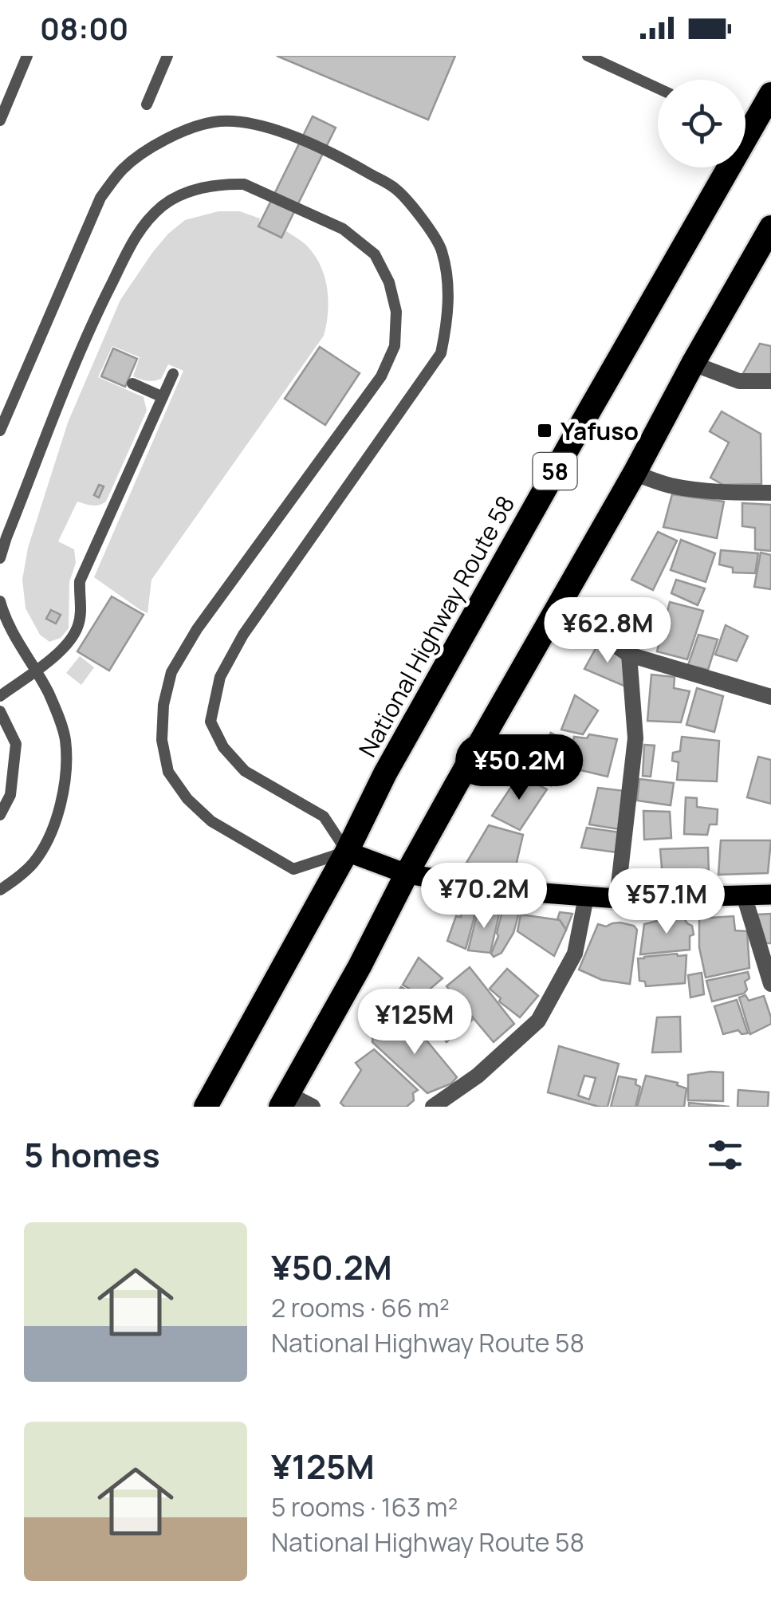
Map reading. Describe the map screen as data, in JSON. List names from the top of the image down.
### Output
{
  "streets": {
    "highway": ["58", "National Highway Route 58"]
  },
  "places": {
    "transit": ["Yafuso"]
  },
  "page": {
    "status": "08:00",
    "price": [
      "¥62.8M",
      "¥50.2M",
      "¥70.2M",
      "¥57.1M",
      "¥125M"
    ],
    "heading": "5 homes",
    "list": [
      {
        "name": "¥50.2M",
        "note": "2 rooms · 66 m² · National Highway Route 58"
      },
      {
        "name": "¥125M",
        "note": "5 rooms · 163 m² · National Highway Route 58"
      }
    ]
  }
}
